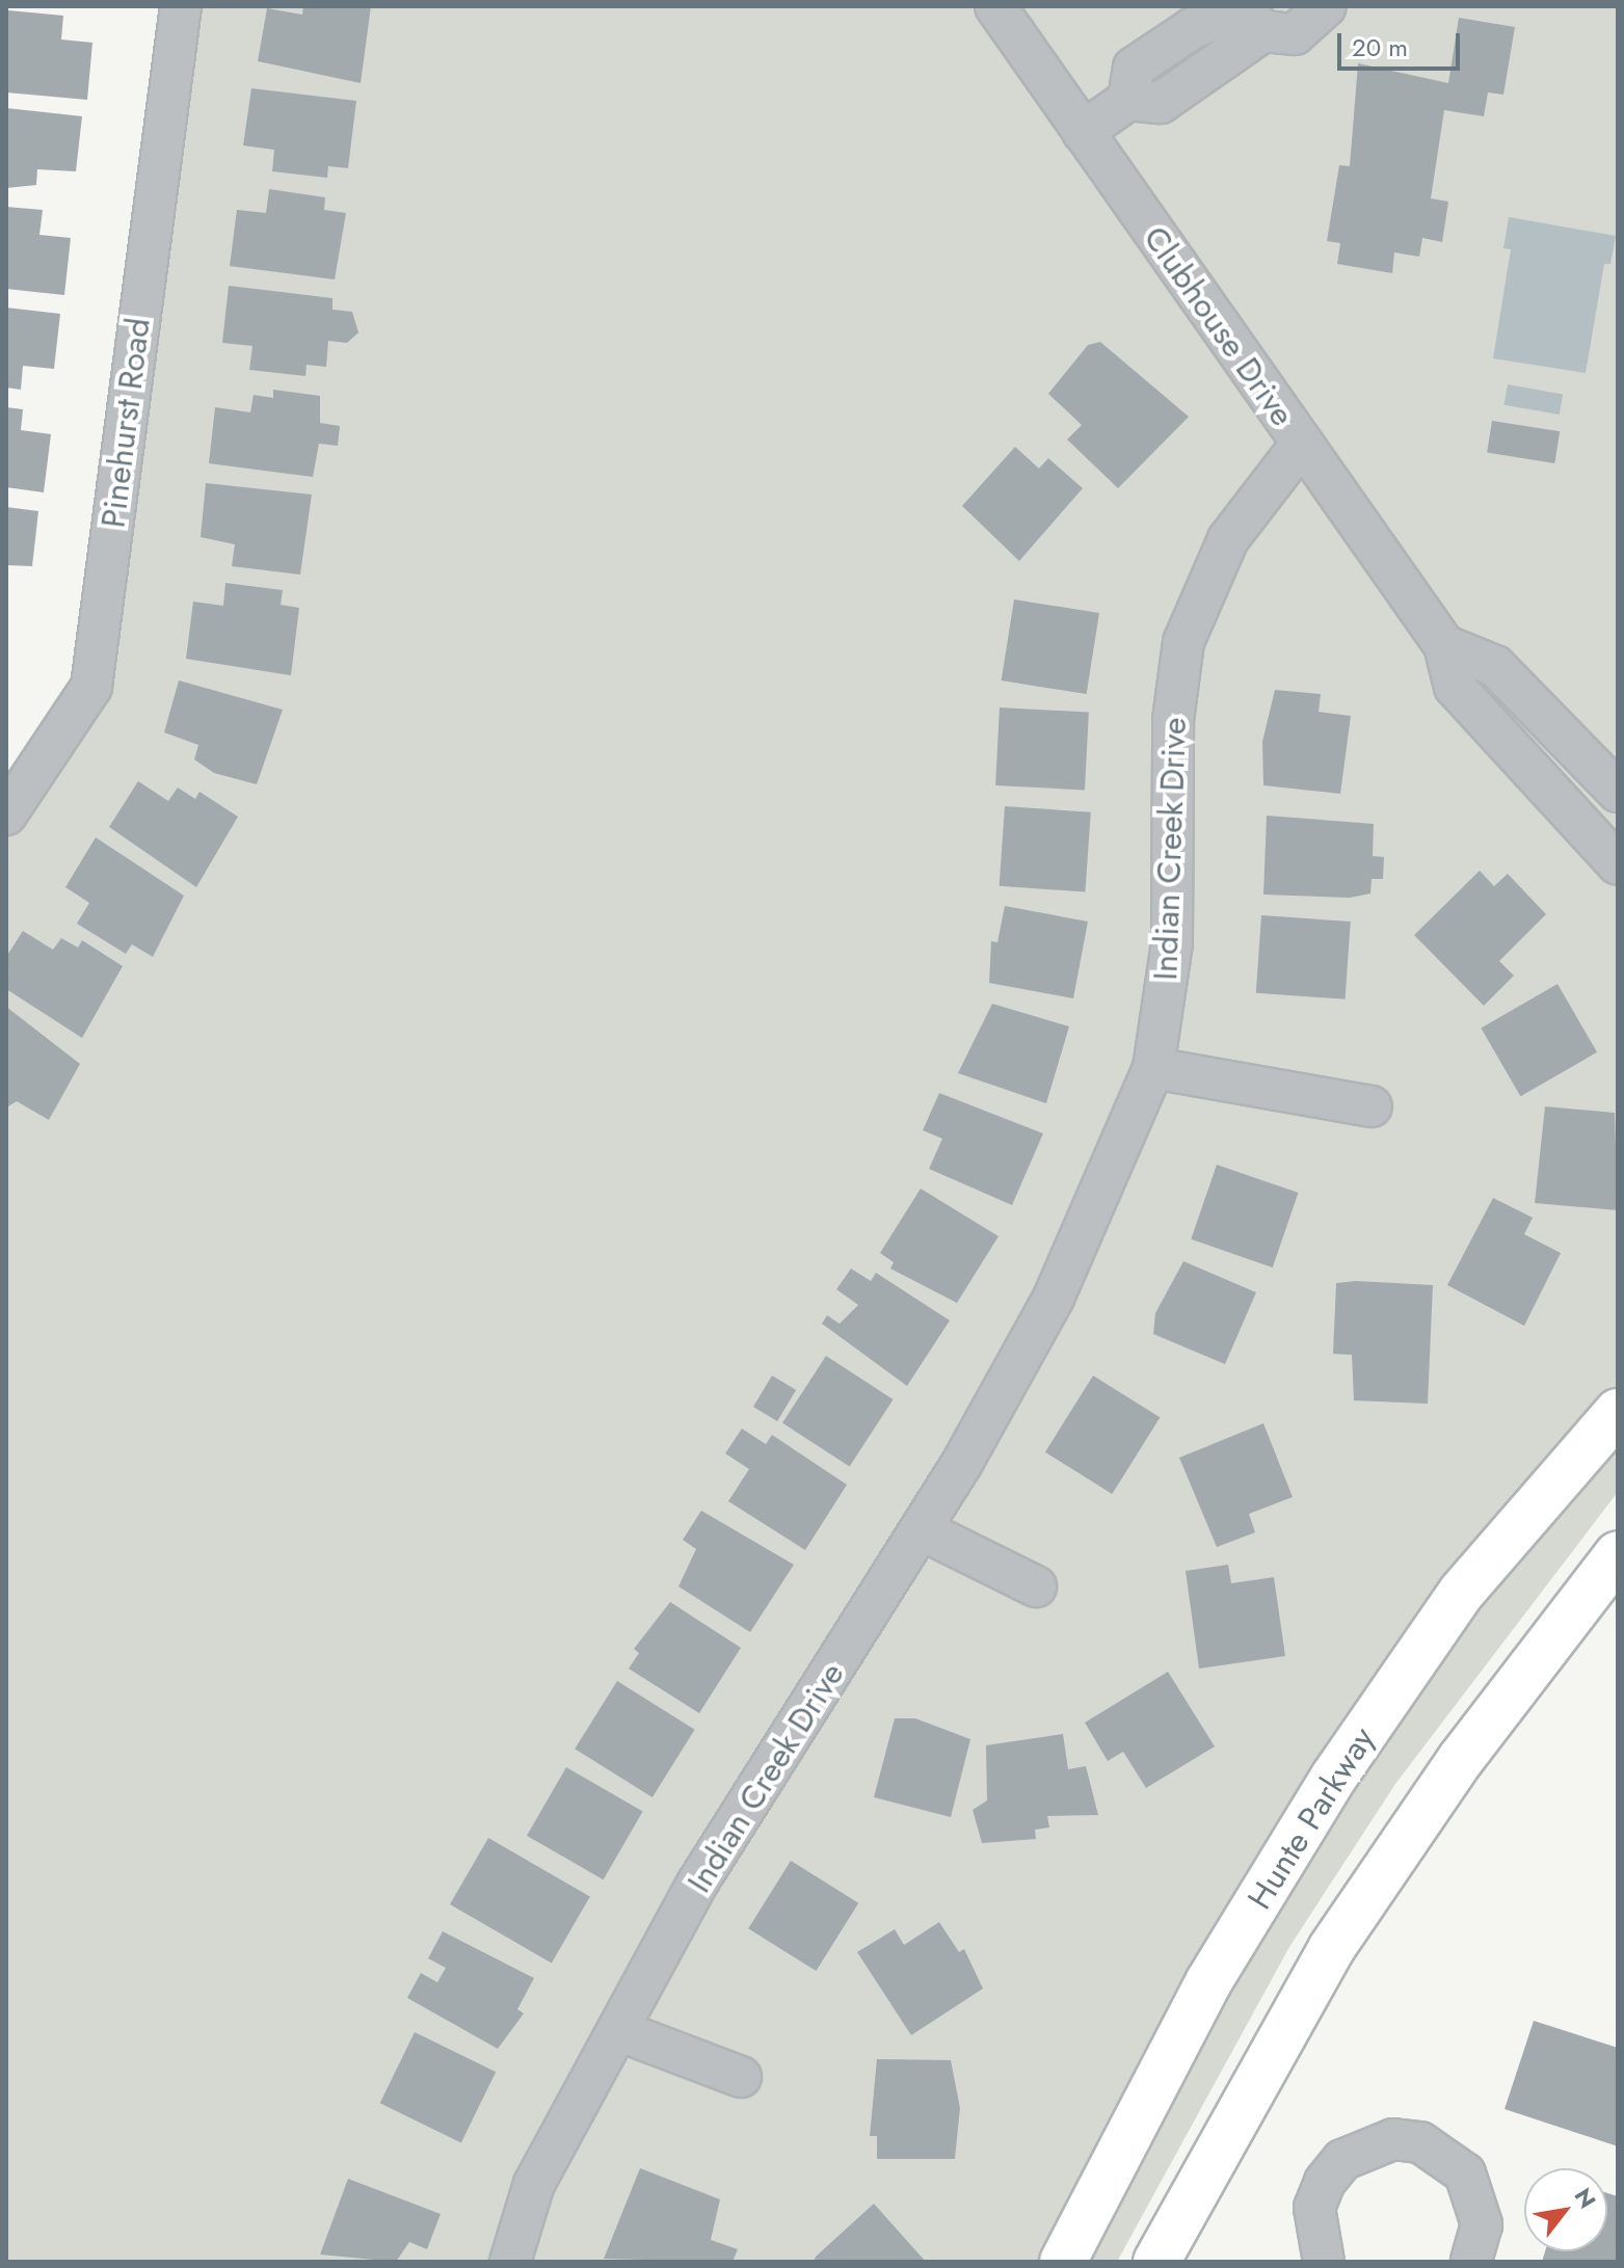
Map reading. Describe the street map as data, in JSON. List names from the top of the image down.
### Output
{
  "streets": {
    "main road": ["Hunte Parkway"],
    "street": ["Clubhouse Drive", "Pinehurst Road", "Indian Creek Drive"]
  },
  "crossings": [
    ["Clubhouse Drive", "Indian Creek Drive"]
  ],
  "scale_bar": "20 m",
  "north": "top right"
}
